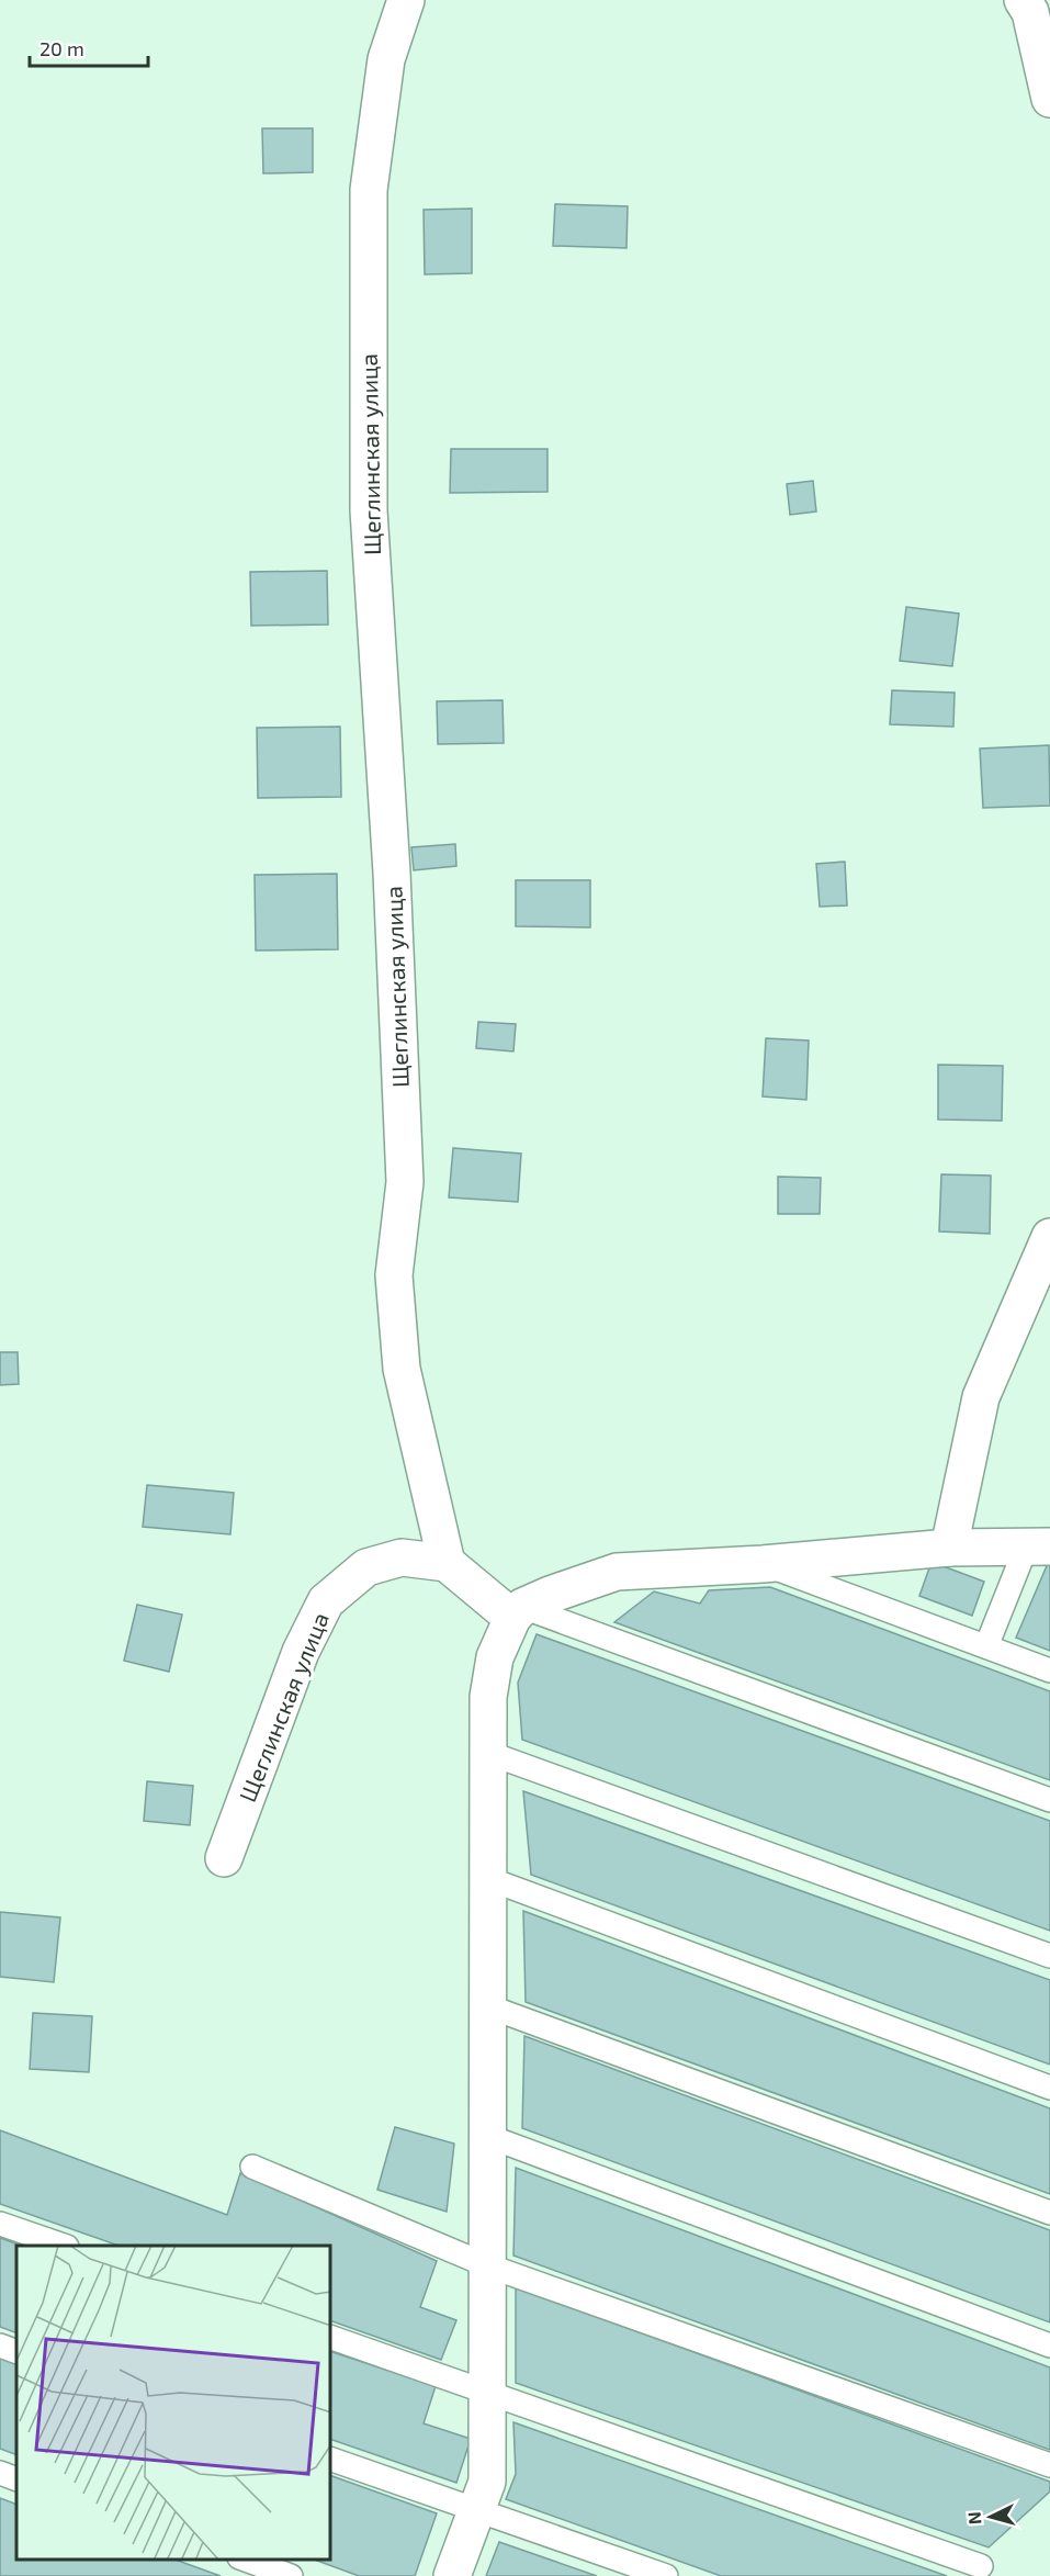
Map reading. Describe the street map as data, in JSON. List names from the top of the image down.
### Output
{
  "streets": {
    "street": ["Щеглинская улица"]
  },
  "scale_bar": "20 m",
  "north": "left"
}
